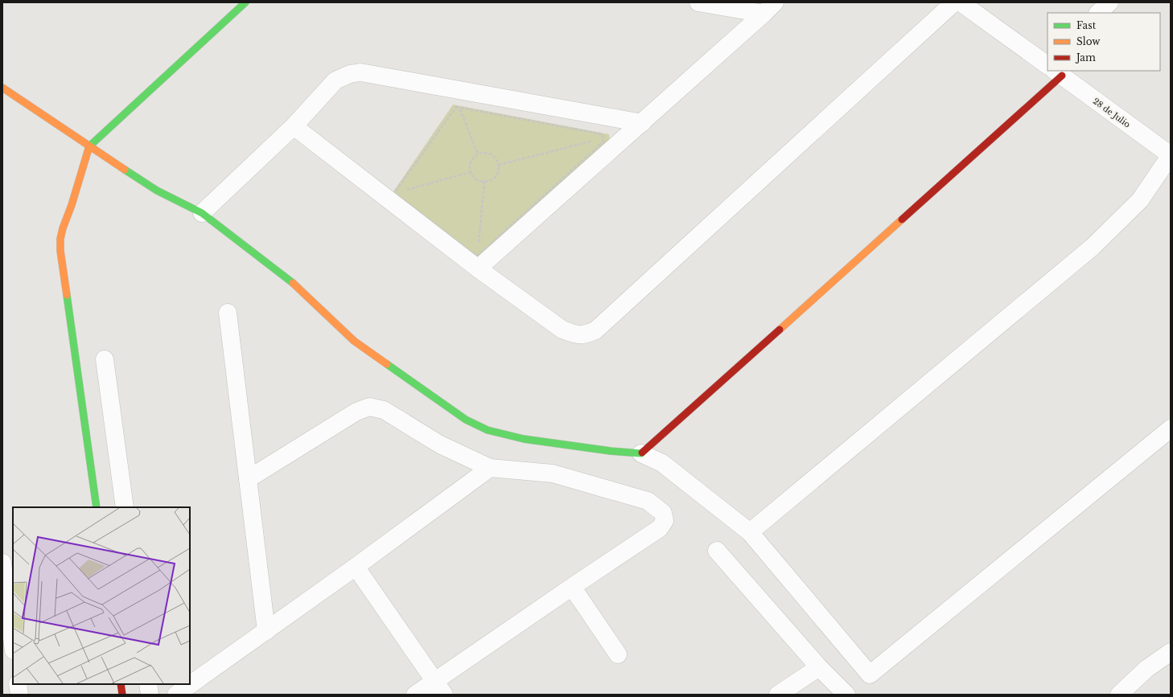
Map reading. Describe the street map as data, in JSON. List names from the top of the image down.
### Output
{
  "streets": {
    "street": ["28 de Julio"]
  },
  "legend": ["Fast", "Slow", "Jam"]
}
